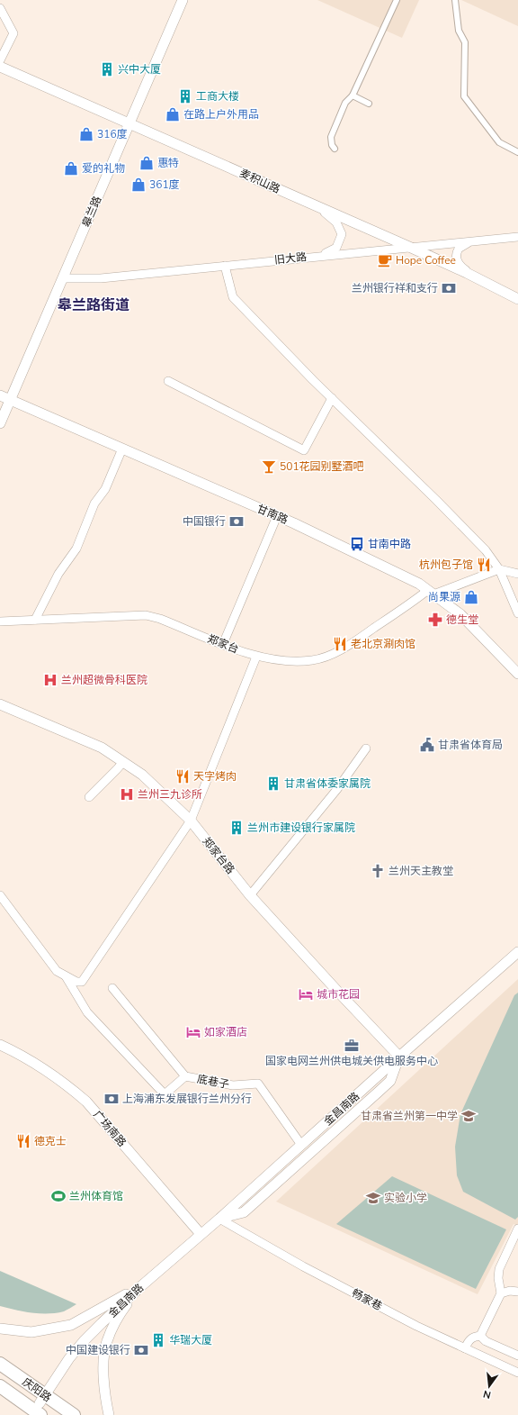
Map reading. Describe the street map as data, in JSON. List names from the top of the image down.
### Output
{
  "streets": {
    "main road": ["庆阳路"],
    "street": [
      "麦积山路",
      "皋兰路",
      "旧大路",
      "甘南路",
      "郑家台",
      "郑家台路",
      "底巷子",
      "金昌南路",
      "广场南路",
      "畅家巷"
    ]
  },
  "crossings": [
    ["麦积山路", "皋兰路"],
    ["麦积山路", "旧大路"],
    ["皋兰路", "旧大路"],
    ["皋兰路", "甘南路"],
    ["甘南路", "郑家台"],
    ["郑家台路", "金昌南路"],
    ["底巷子", "金昌南路"],
    ["金昌南路", "广场南路"],
    ["金昌南路", "畅家巷"],
    ["金昌南路", "庆阳路"]
  ],
  "districts": ["皋兰路街道"],
  "places": {
    "building": [
      "兴中大厦",
      "工商大楼",
      "甘肃省体委家属院",
      "兰州市建设银行家属院",
      "华瑞大厦"
    ],
    "shop": [
      "在路上户外用品",
      "316度",
      "惠特",
      "爱的礼物",
      "361度",
      "尚果源"
    ],
    "cafe": ["Hope Coffee"],
    "bank": [
      "兰州银行祥和支行",
      "中国银行",
      "上海浦东发展银行兰州分行",
      "中国建设银行"
    ],
    "bar": ["501花园别墅酒吧"],
    "bus stop": ["甘南中路"],
    "restaurant": [
      "杭州包子馆",
      "老北京涮肉馆",
      "天字烤肉",
      "德克士"
    ],
    "pharmacy": ["德生堂"],
    "hospital": ["兰州超微骨科医院", "兰州三九诊所"],
    "public building": ["甘肃省体育局"],
    "church": ["兰州天主教堂"],
    "hotel": ["城市花园", "如家酒店"],
    "office": ["国家电网兰州供电城关供电服务中心"],
    "school or university": ["甘肃省兰州第一中学", "实验小学"],
    "sports": ["兰州体育馆"]
  },
  "north": "bottom"
}
